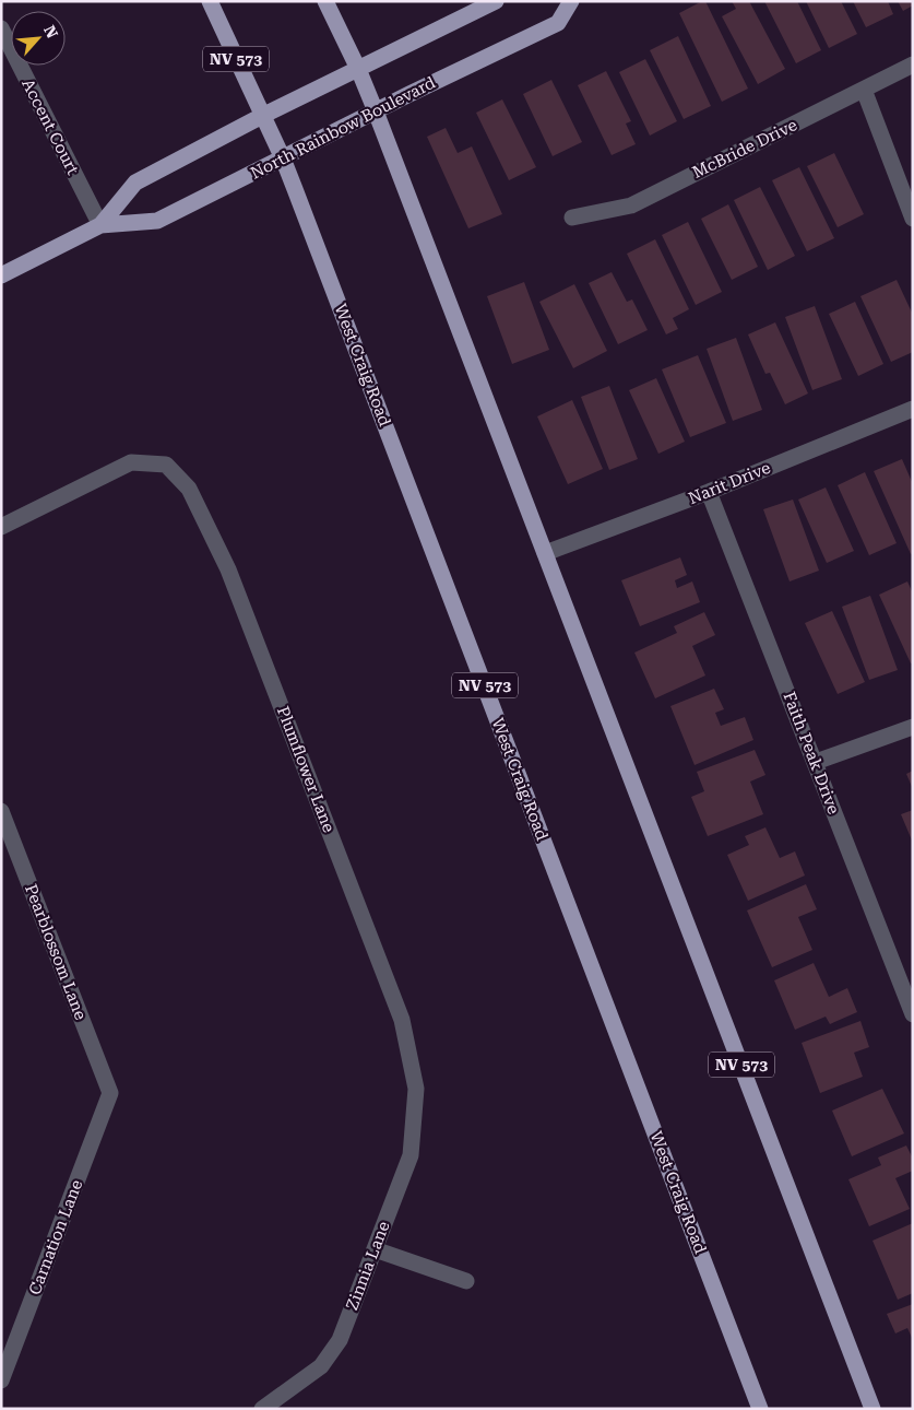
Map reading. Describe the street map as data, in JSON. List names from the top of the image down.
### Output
{
  "streets": {
    "main road": ["NV 573", "North Rainbow Boulevard", "West Craig Road"],
    "street": [
      "Accent Court",
      "McBride Drive",
      "Narit Drive",
      "Faith Peak Drive",
      "Plumflower Lane",
      "Pearblossom Lane",
      "Carnation Lane",
      "Zinnia Lane"
    ]
  },
  "crossings": [
    ["NV 573", "North Rainbow Boulevard"],
    ["NV 573", "Narit Drive"],
    ["Accent Court", "North Rainbow Boulevard"],
    ["North Rainbow Boulevard", "West Craig Road"],
    ["Narit Drive", "Faith Peak Drive"],
    ["Plumflower Lane", "Zinnia Lane"],
    ["Pearblossom Lane", "Carnation Lane"]
  ],
  "north": "top right"
}
